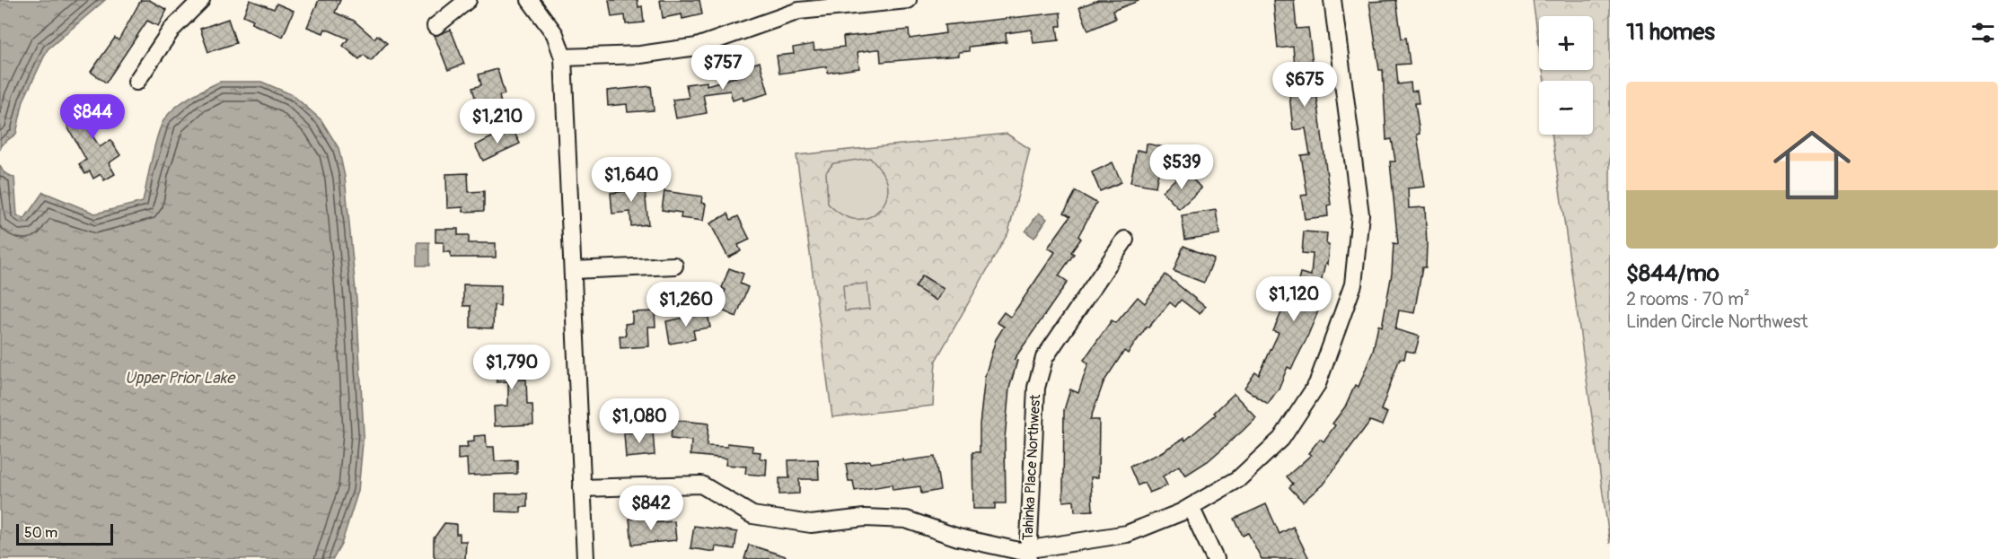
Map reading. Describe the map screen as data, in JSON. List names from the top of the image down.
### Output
{
  "streets": {
    "street": ["Tahinka Place Northwest"]
  },
  "water": ["Upper Prior Lake"],
  "scale_bar": "50 m",
  "page": {
    "heading": "11 homes",
    "map_buttons": ["+", "−"],
    "price": [
      "$757",
      "$675",
      "$844",
      "$1,210",
      "$539",
      "$1,640",
      "$1,120",
      "$1,260",
      "$1,790",
      "$1,080",
      "$842"
    ],
    "list": [
      {
        "name": "$844/mo",
        "note": "2 rooms · 70 m² · Linden Circle Northwest"
      }
    ],
    "scale": "50 m"
  }
}
